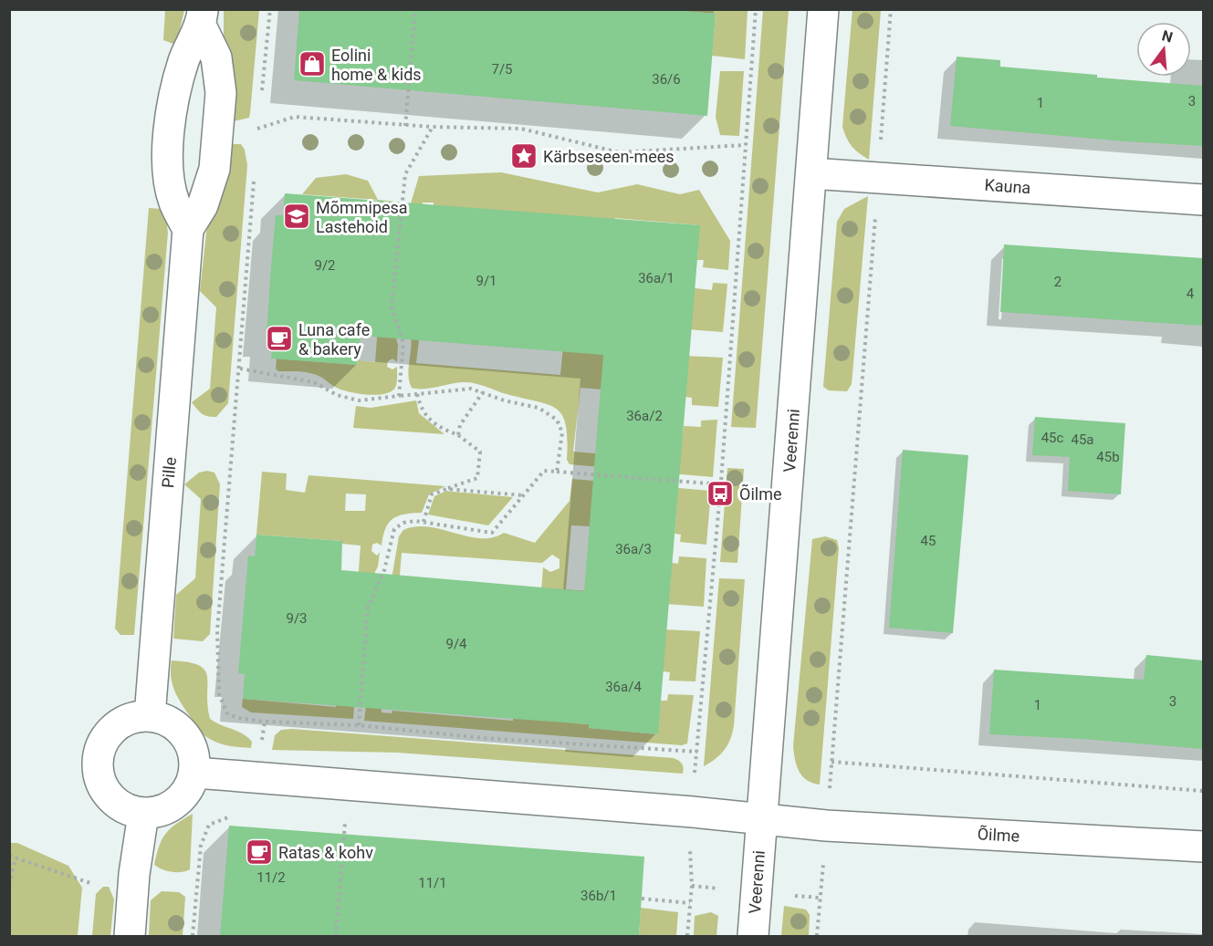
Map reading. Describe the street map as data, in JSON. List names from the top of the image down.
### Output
{
  "streets": {
    "street": [
      "Kauna",
      "Veerenni",
      "Pille",
      "Õilme"
    ]
  },
  "crossings": [
    ["Kauna", "Veerenni"],
    ["Veerenni", "Õilme"],
    ["Pille", "Õilme"]
  ],
  "places": {
    "shop": ["Eolini home & kids"],
    "place": ["Kärbseseen-mees"],
    "school or university": ["Mõmmipesa Lastehoid"],
    "cafe": ["Luna cafe & bakery", "Ratas & kohv"],
    "bus stop": ["Õilme"]
  },
  "house_numbers": [
    "7/5",
    "36/6",
    "3",
    "1",
    "9/2",
    "36a/1",
    "9/1",
    "2",
    "4",
    "36a/2",
    "45c",
    "45a",
    "45b",
    "45",
    "36a/3",
    "9/3",
    "9/4",
    "36a/4",
    "3",
    "1",
    "11/2",
    "11/1",
    "36b/1"
  ],
  "north": "top"
}
